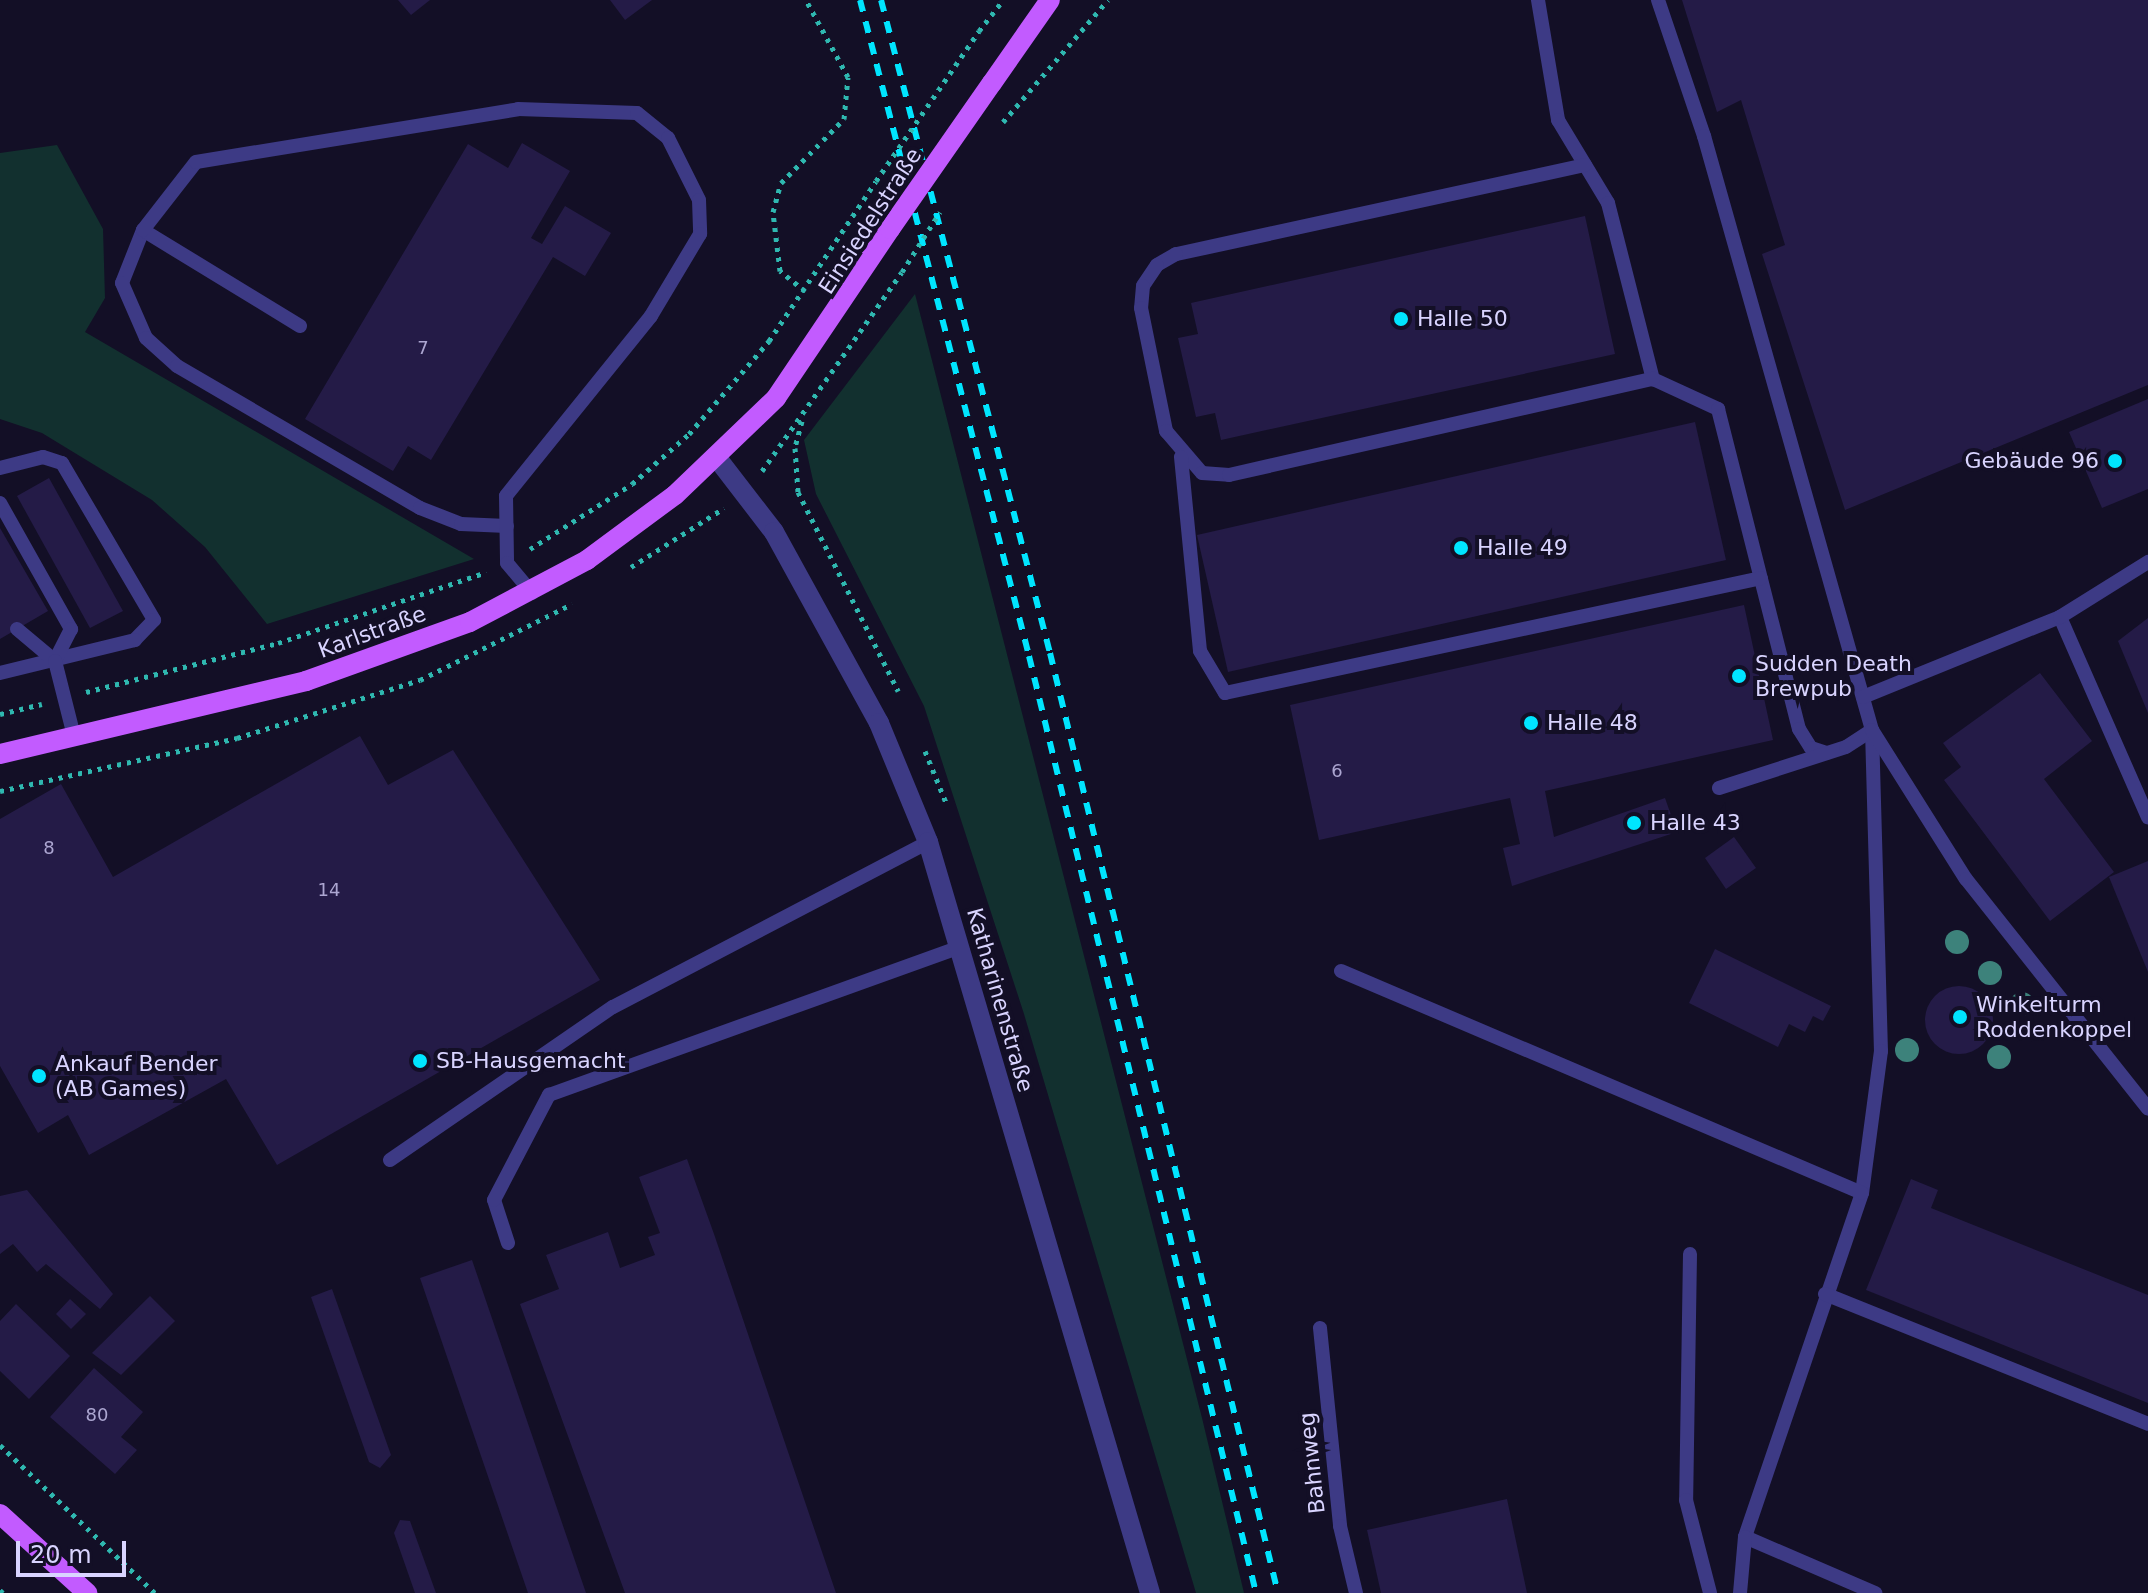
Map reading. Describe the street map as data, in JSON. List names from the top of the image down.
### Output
{
  "streets": {
    "main road": ["Einsiedelstraße", "Karlstraße"],
    "street": ["Katharinenstraße"],
    "lane": ["Bahnweg"]
  },
  "crossings": [
    ["Einsiedelstraße", "Karlstraße"],
    ["Einsiedelstraße", "Katharinenstraße"],
    ["Karlstraße", "Katharinenstraße"]
  ],
  "places": [
    "Halle 50",
    "Gebäude 96",
    "Halle 49",
    "Sudden Death Brewpub",
    "Halle 48",
    "Halle 43",
    "Winkelturm Roddenkoppel",
    "SB-Hausgemacht",
    "Ankauf Bender (AB Games)"
  ],
  "house_numbers": [
    "7",
    "6",
    "8",
    "14",
    "80"
  ],
  "scale_bar": "20 m"
}
